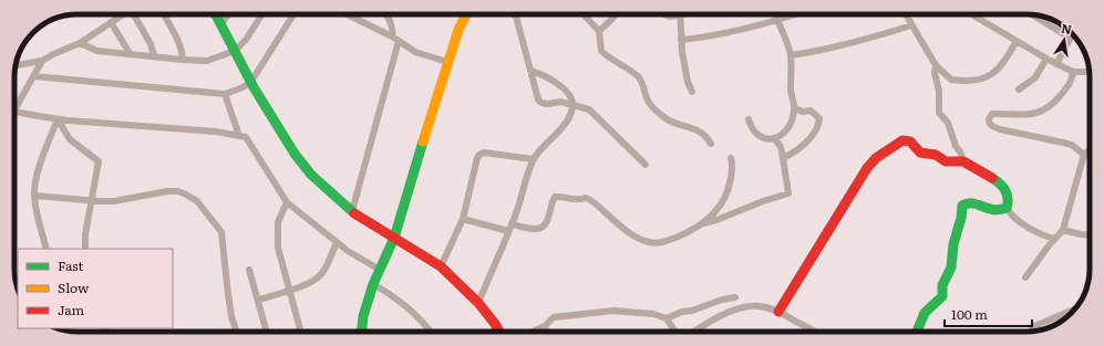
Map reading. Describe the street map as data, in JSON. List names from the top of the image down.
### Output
{
  "legend": ["Fast", "Slow", "Jam"],
  "scale_bar": "100 m",
  "north": "top"
}
